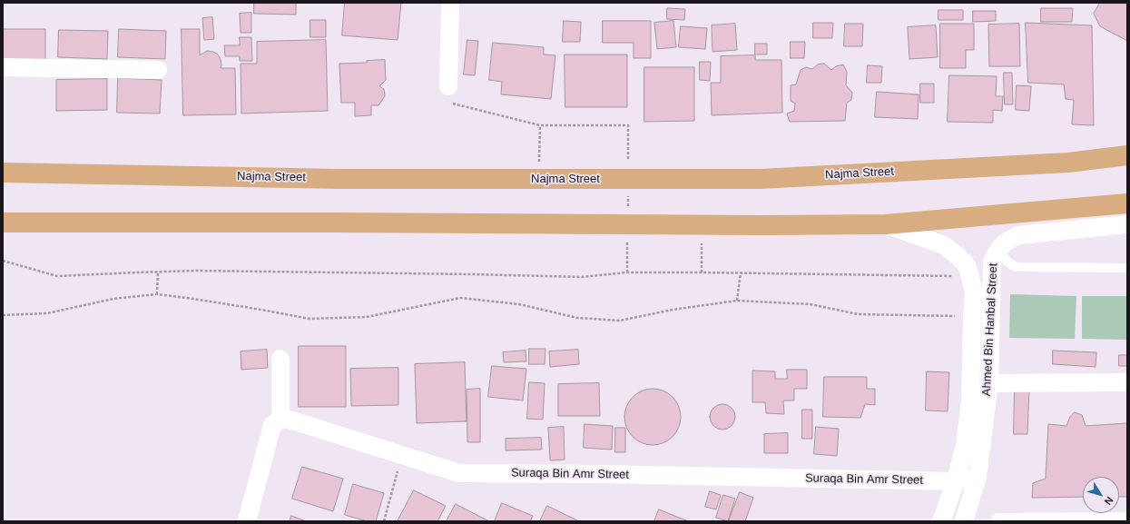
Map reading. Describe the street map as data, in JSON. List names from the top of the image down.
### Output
{
  "streets": {
    "main road": ["Najma Street"],
    "street": ["Ahmed Bin Hanbal Street", "Suraqa Bin Amr Street"]
  },
  "crossings": [
    ["Ahmed Bin Hanbal Street", "Suraqa Bin Amr Street"]
  ],
  "north": "bottom right"
}
